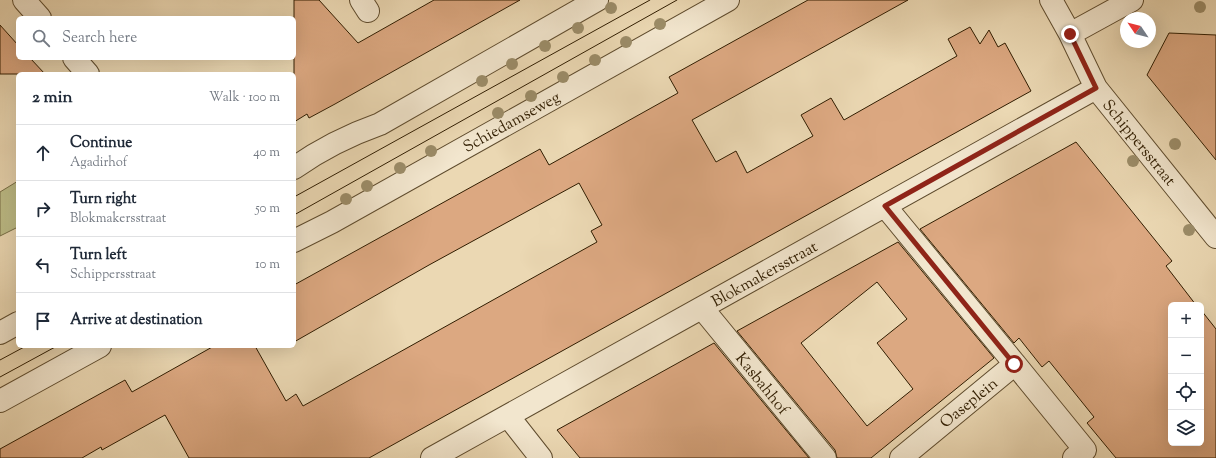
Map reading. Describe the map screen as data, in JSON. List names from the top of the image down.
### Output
{
  "streets": {
    "street": [
      "Schiedamseweg",
      "Schippersstraat",
      "Blokmakersstraat",
      "Kasbahhof",
      "Oaseplein"
    ]
  },
  "crossings": [
    ["Schippersstraat", "Blokmakersstraat"],
    ["Blokmakersstraat", "Kasbahhof"]
  ],
  "north": "top left",
  "page": {
    "search": "Search here",
    "heading": ["2 min", "Walk · 100 m"],
    "list": [
      ["Continue", "Agadirhof", "40 m"],
      ["Turn right", "Blokmakersstraat", "50 m"],
      ["Turn left", "Schippersstraat", "10 m"],
      "Arrive at destination"
    ],
    "map_buttons": ["+", "−"]
  }
}
